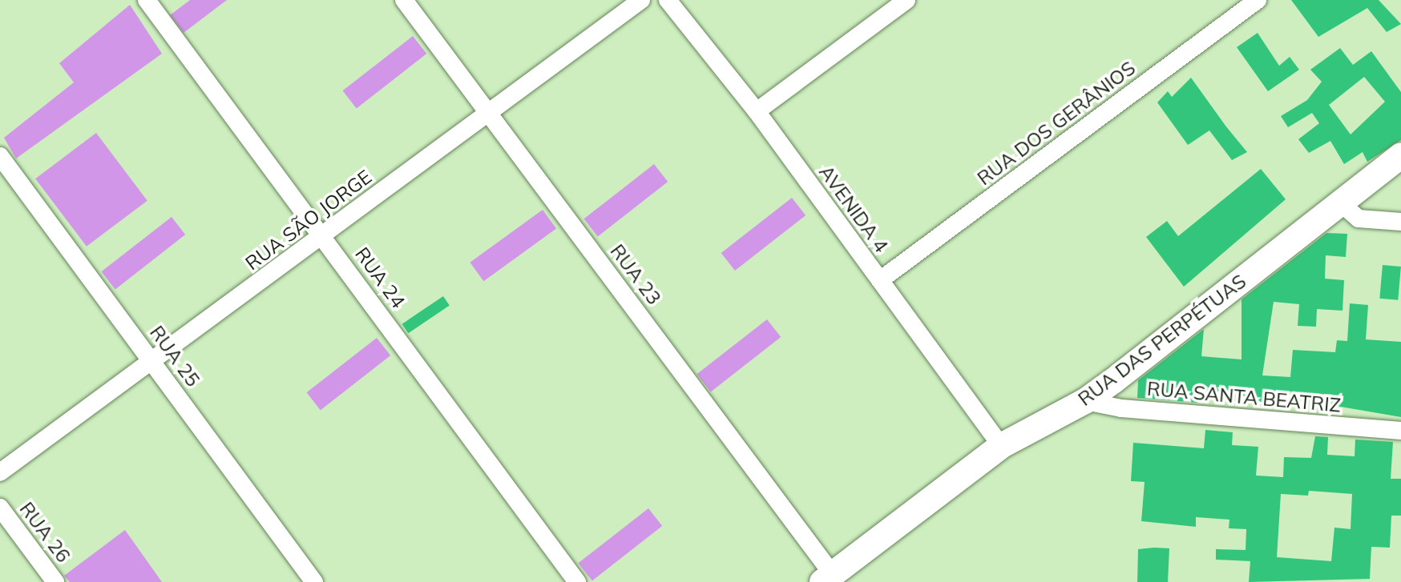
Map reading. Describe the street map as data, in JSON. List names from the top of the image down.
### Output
{
  "streets": {
    "street": [
      "RUA DOS GERÂNIOS",
      "AVENIDA 4",
      "RUA SÃO JORGE",
      "RUA 23",
      "RUA 24",
      "RUA DAS PERPÉTUAS",
      "RUA 25",
      "RUA SANTA BEATRIZ",
      "RUA 26"
    ]
  },
  "crossings": [
    ["RUA DOS GERÂNIOS", "AVENIDA 4"],
    ["AVENIDA 4", "RUA DAS PERPÉTUAS"],
    ["RUA SÃO JORGE", "RUA 23"],
    ["RUA SÃO JORGE", "RUA 24"],
    ["RUA SÃO JORGE", "RUA 25"],
    ["RUA 23", "RUA DAS PERPÉTUAS"],
    ["RUA DAS PERPÉTUAS", "RUA SANTA BEATRIZ"]
  ]
}
